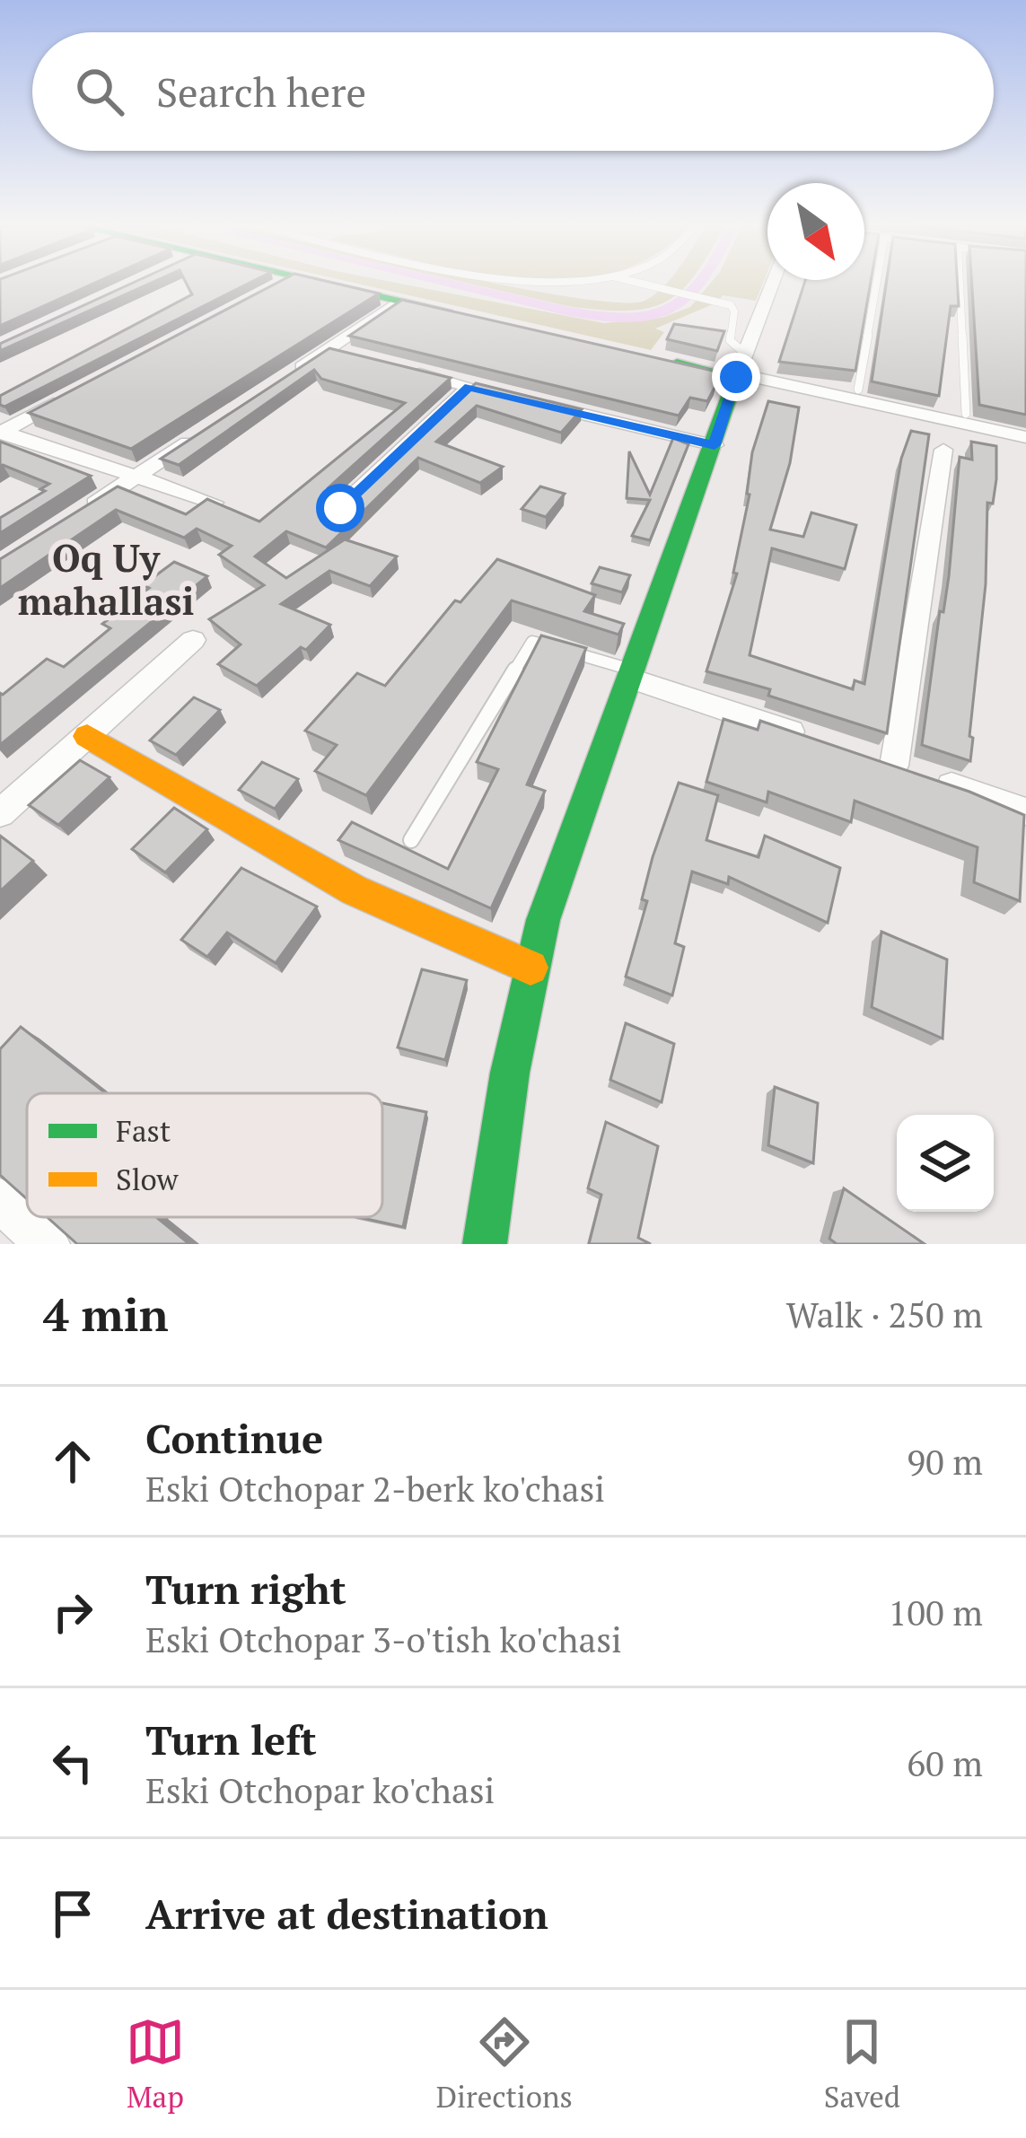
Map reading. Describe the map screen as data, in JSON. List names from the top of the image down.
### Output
{
  "districts": ["Oq Uy mahallasi"],
  "legend": ["Fast", "Slow"],
  "north": "bottom right",
  "page": {
    "search": "Search here",
    "heading": ["4 min", "Walk · 250 m"],
    "list": [
      ["Continue", "Eski Otchopar 2-berk ko'chasi", "90 m"],
      ["Turn right", "Eski Otchopar 3-o'tish ko'chasi", "100 m"],
      ["Turn left", "Eski Otchopar ko'chasi", "60 m"],
      "Arrive at destination"
    ],
    "nav": ["Map", "Directions", "Saved"]
  }
}
